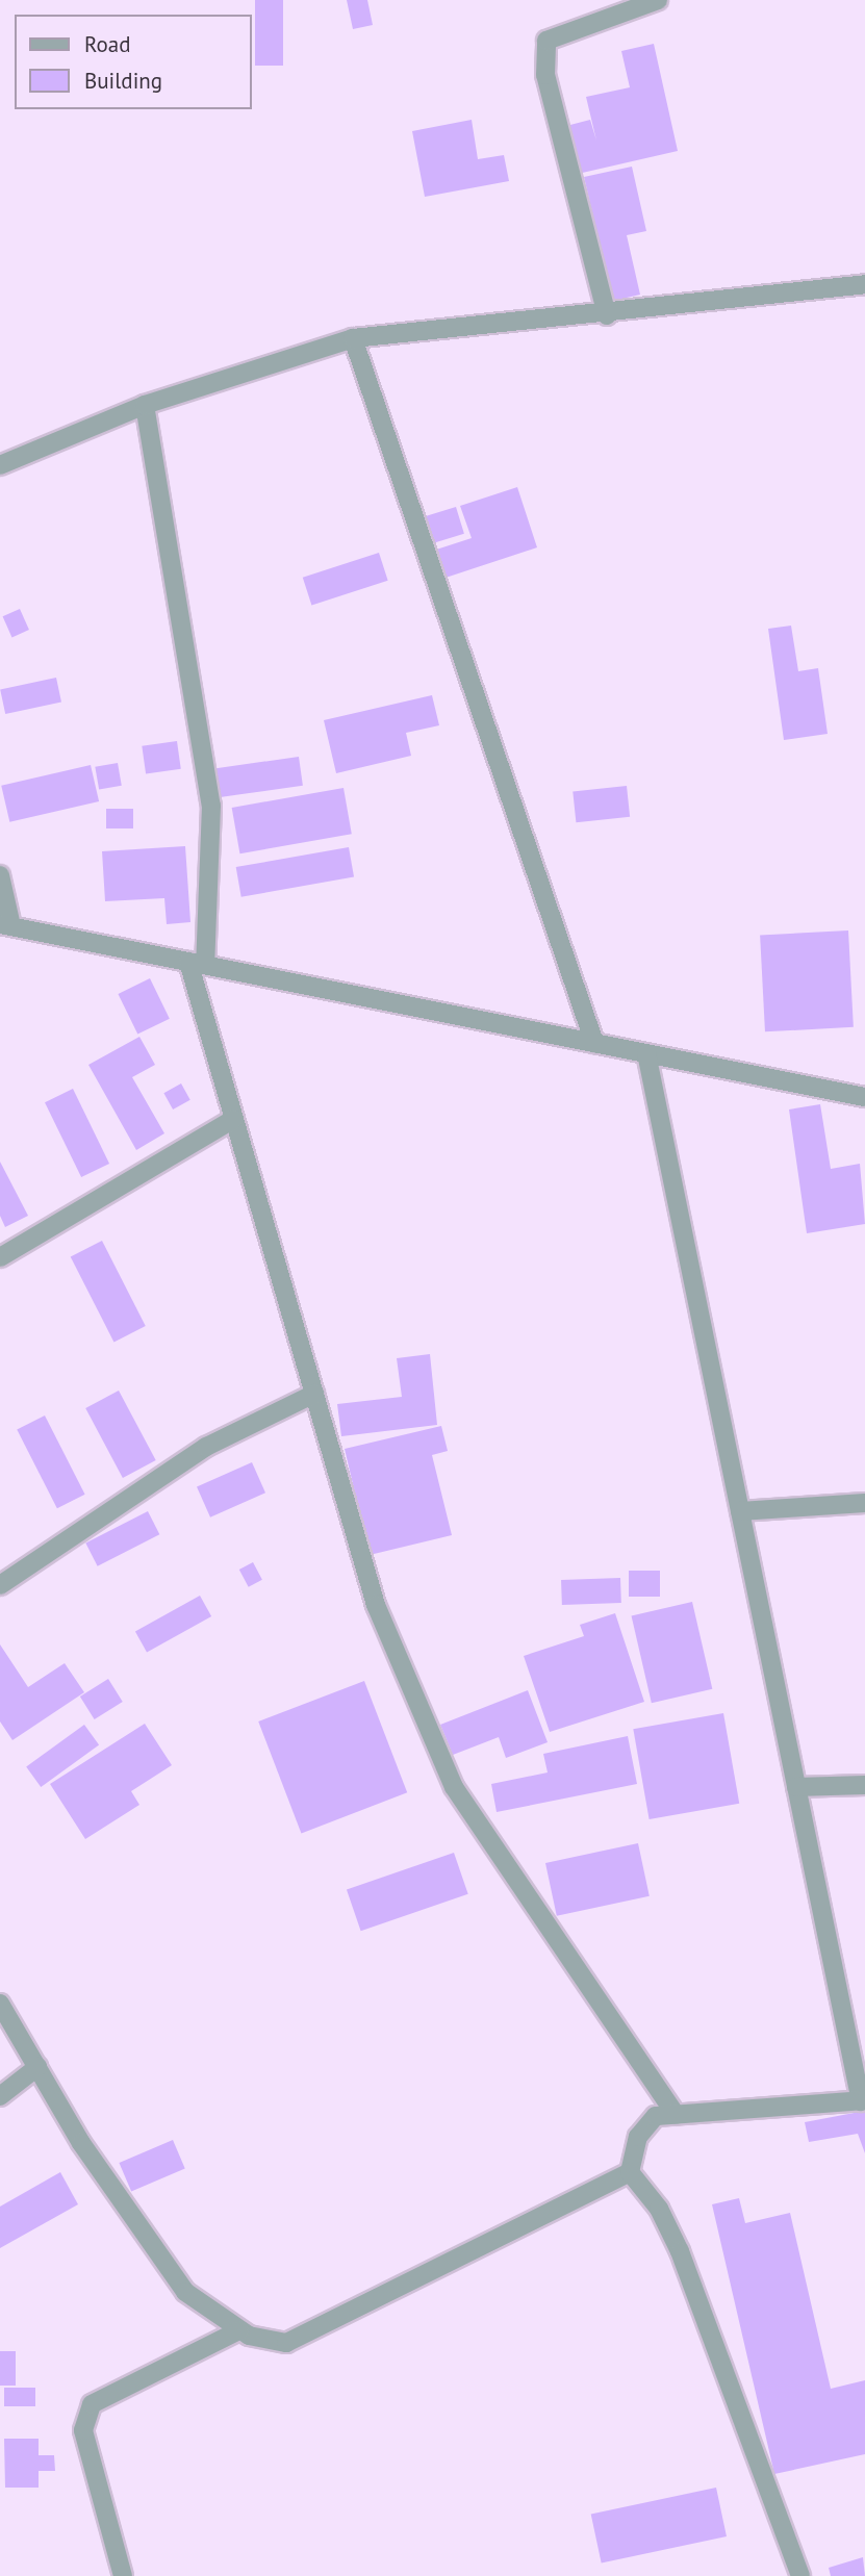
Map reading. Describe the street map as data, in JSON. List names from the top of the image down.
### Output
{
  "legend": ["Road", "Building"]
}
